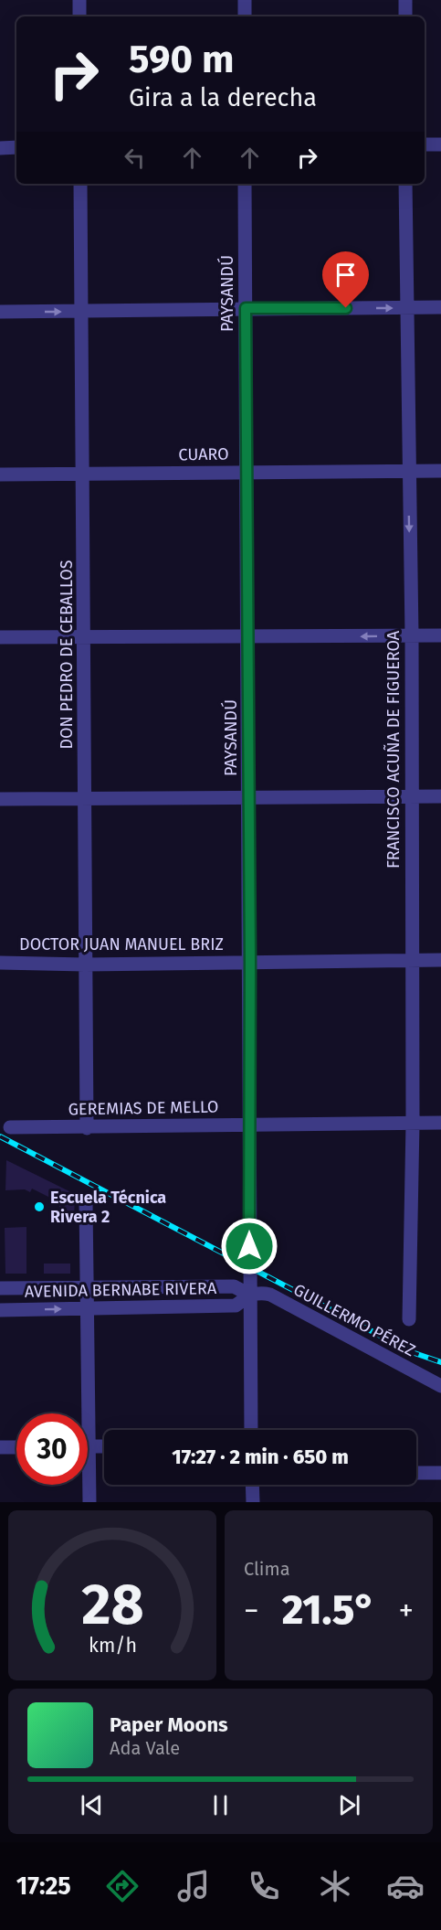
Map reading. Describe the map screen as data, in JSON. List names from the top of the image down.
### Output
{
  "streets": {
    "street": [
      "PAYSANDÚ",
      "CUARO",
      "DON PEDRO DE CEBALLOS",
      "FRANCISCO ACUÑA DE FIGUEROA",
      "DOCTOR JUAN MANUEL BRIZ",
      "GEREMIAS DE MELLO",
      "AVENIDA BERNABE RIVERA",
      "GUILLERMO PÉREZ"
    ]
  },
  "crossings": [
    ["PAYSANDÚ", "CUARO"],
    ["PAYSANDÚ", "DOCTOR JUAN MANUEL BRIZ"],
    ["PAYSANDÚ", "GEREMIAS DE MELLO"],
    ["PAYSANDÚ", "AVENIDA BERNABE RIVERA"],
    ["PAYSANDÚ", "GUILLERMO PÉREZ"],
    ["CUARO", "DON PEDRO DE CEBALLOS"],
    ["CUARO", "FRANCISCO ACUÑA DE FIGUEROA"],
    ["DON PEDRO DE CEBALLOS", "DOCTOR JUAN MANUEL BRIZ"],
    ["DON PEDRO DE CEBALLOS", "GEREMIAS DE MELLO"],
    ["FRANCISCO ACUÑA DE FIGUEROA", "DOCTOR JUAN MANUEL BRIZ"],
    ["FRANCISCO ACUÑA DE FIGUEROA", "GEREMIAS DE MELLO"],
    ["AVENIDA BERNABE RIVERA", "GUILLERMO PÉREZ"]
  ],
  "places": ["Escuela Técnica Rivera 2"],
  "page": {
    "turn": ["590 m", "Gira a la derecha"],
    "limit": "30",
    "trip": "17:27 · 2 min · 650 m",
    "tile": "Clima",
    "heat": ["−", "21.5°", "+"],
    "song": ["Paper Moons", "Ada Vale"],
    "tabs": "17:25",
    "gauge": ["28", "km/h"]
  }
}
